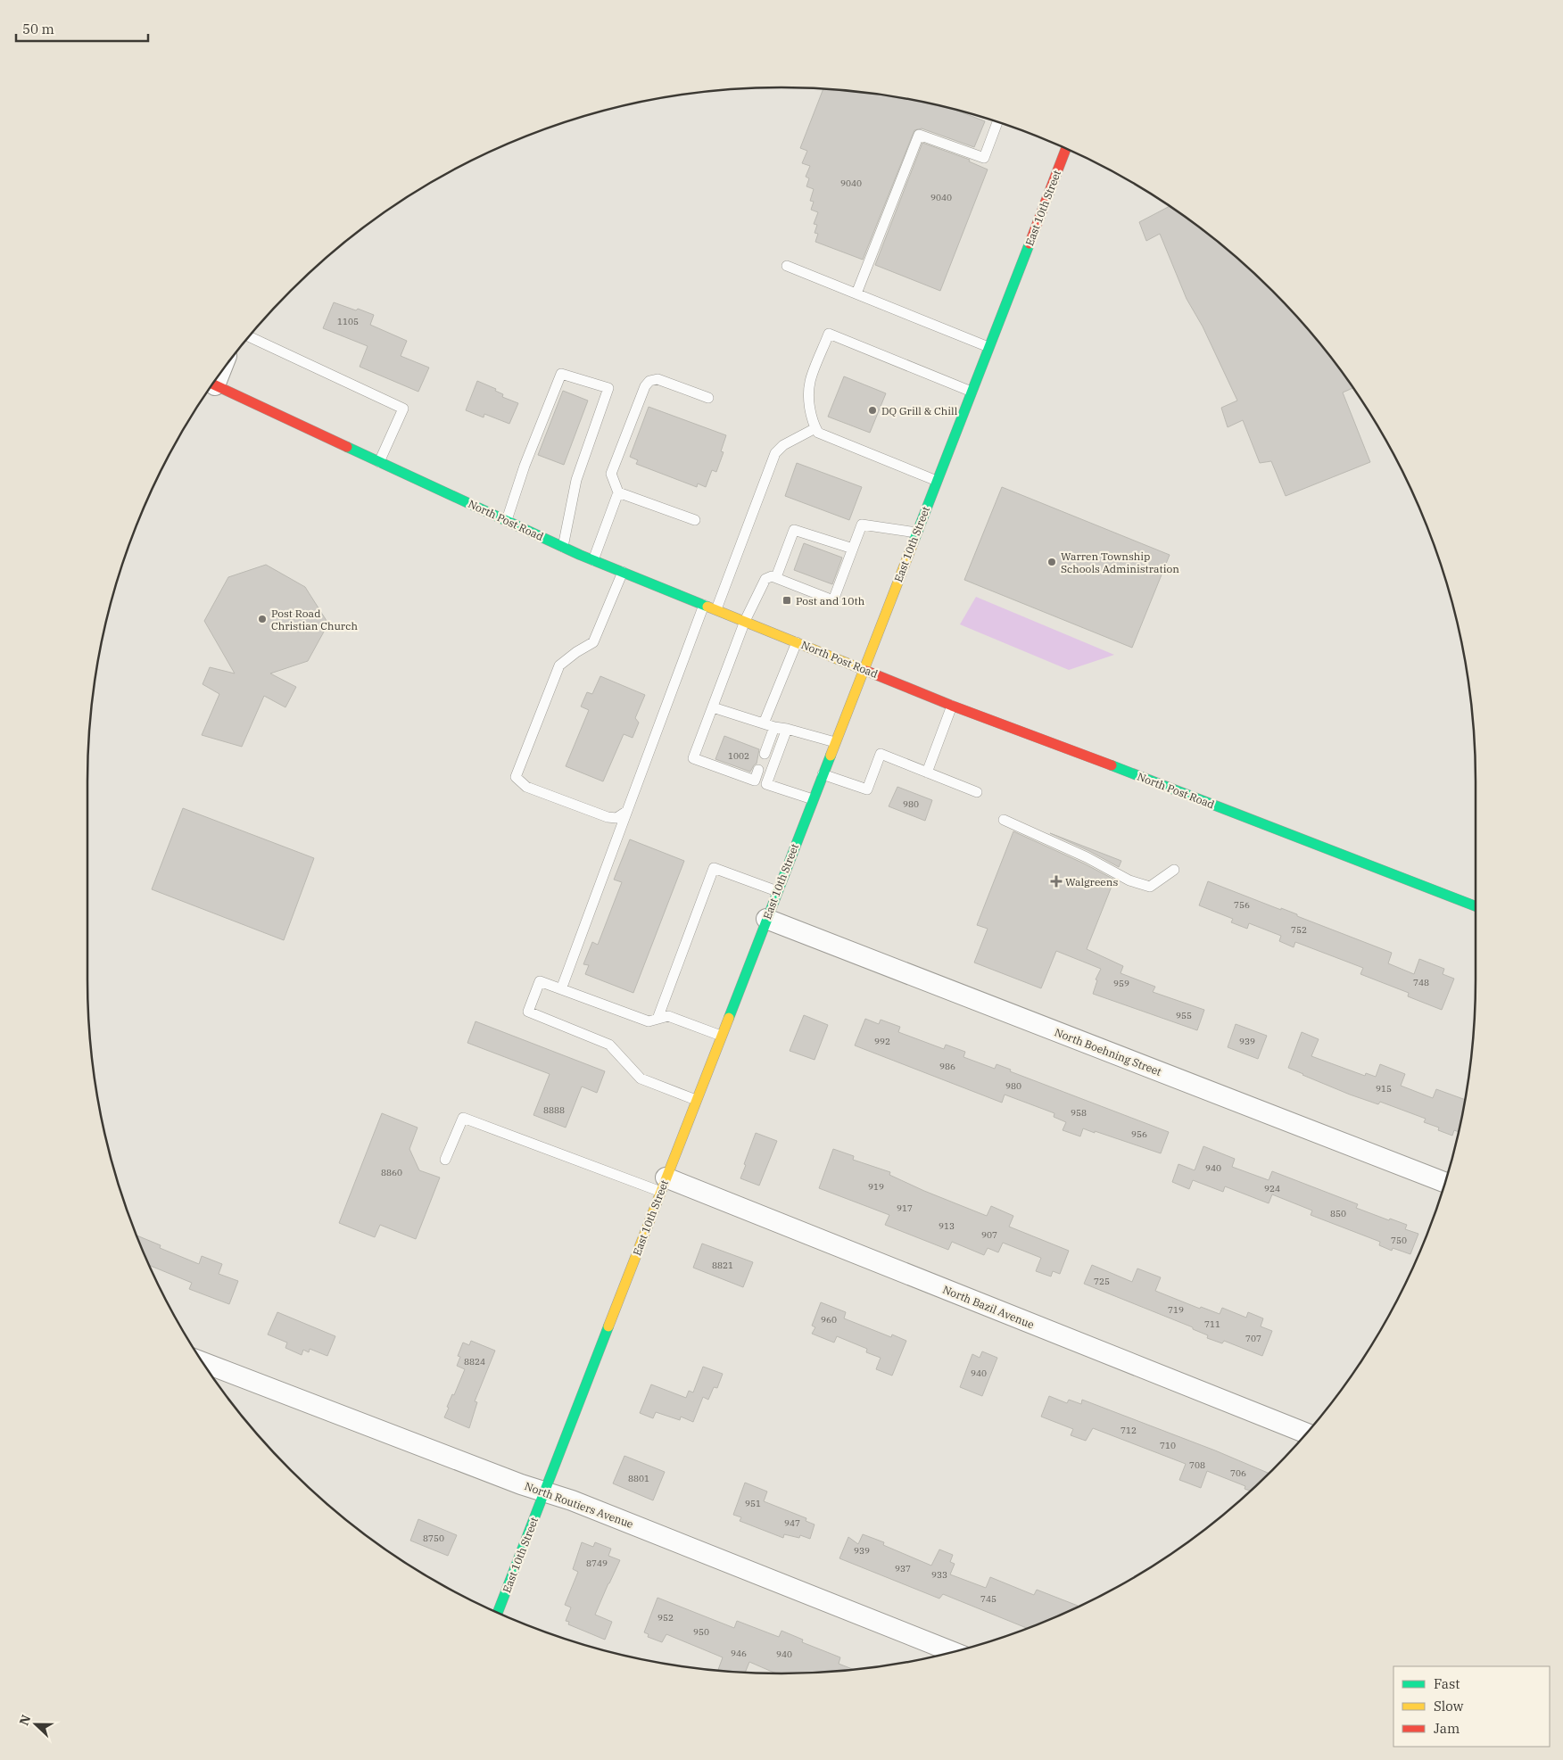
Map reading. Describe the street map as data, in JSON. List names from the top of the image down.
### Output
{
  "streets": {
    "main road": ["East 10th Street", "North Post Road"],
    "street": ["North Boehning Street", "North Bazil Avenue", "North Routiers Avenue"]
  },
  "crossings": [
    ["East 10th Street", "North Post Road"],
    ["East 10th Street", "North Boehning Street"],
    ["East 10th Street", "North Bazil Avenue"],
    ["East 10th Street", "North Routiers Avenue"]
  ],
  "places": {
    "other": ["DQ Grill & Chill", "Warren Township Schools Administration", "Post Road Christian Church"],
    "transit": ["Post and 10th"],
    "health": ["Walgreens"]
  },
  "house_numbers": [
    "9040",
    "9040",
    "1105",
    "1002",
    "980",
    "756",
    "752",
    "748",
    "959",
    "955",
    "992",
    "939",
    "986",
    "980",
    "915",
    "8888",
    "958",
    "956",
    "940",
    "8860",
    "919",
    "924",
    "917",
    "850",
    "913",
    "907",
    "750",
    "8821",
    "725",
    "719",
    "960",
    "711",
    "707",
    "8824",
    "940",
    "712",
    "710",
    "708",
    "706",
    "8801",
    "951",
    "947",
    "8750",
    "939",
    "8749",
    "937",
    "933",
    "745",
    "952",
    "950",
    "946",
    "940"
  ],
  "legend": ["Fast", "Slow", "Jam"],
  "scale_bar": "50 m",
  "north": "left"
}
